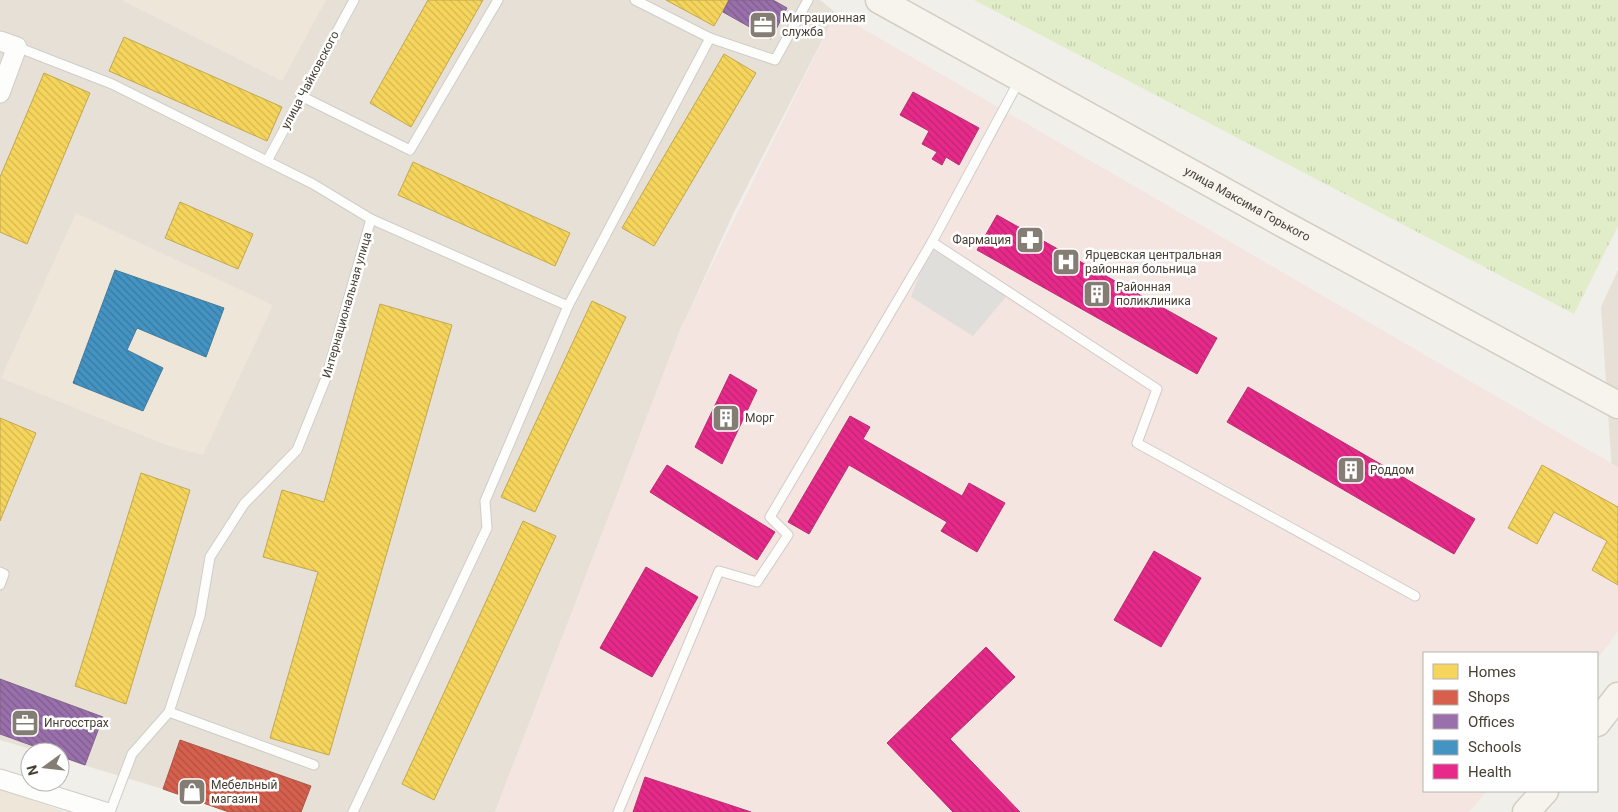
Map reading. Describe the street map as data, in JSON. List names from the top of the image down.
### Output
{
  "streets": {
    "street": ["улица Максима Горького"],
    "lane": ["улица Чайковского", "Интернациональная улица"]
  },
  "crossings": [
    ["улица Чайковского", "Интернациональная улица"]
  ],
  "places": {
    "office": ["Миграционная служба", "Ингосстрах"],
    "pharmacy": ["Фармация"],
    "hospital": ["Ярцевская центральная районная больница"],
    "building": ["Районная поликлиника", "Морг", "Роддом"],
    "shop": ["Мебельный магазин"]
  },
  "legend": [
    "Homes",
    "Shops",
    "Offices",
    "Schools",
    "Health"
  ],
  "north": "left"
}
